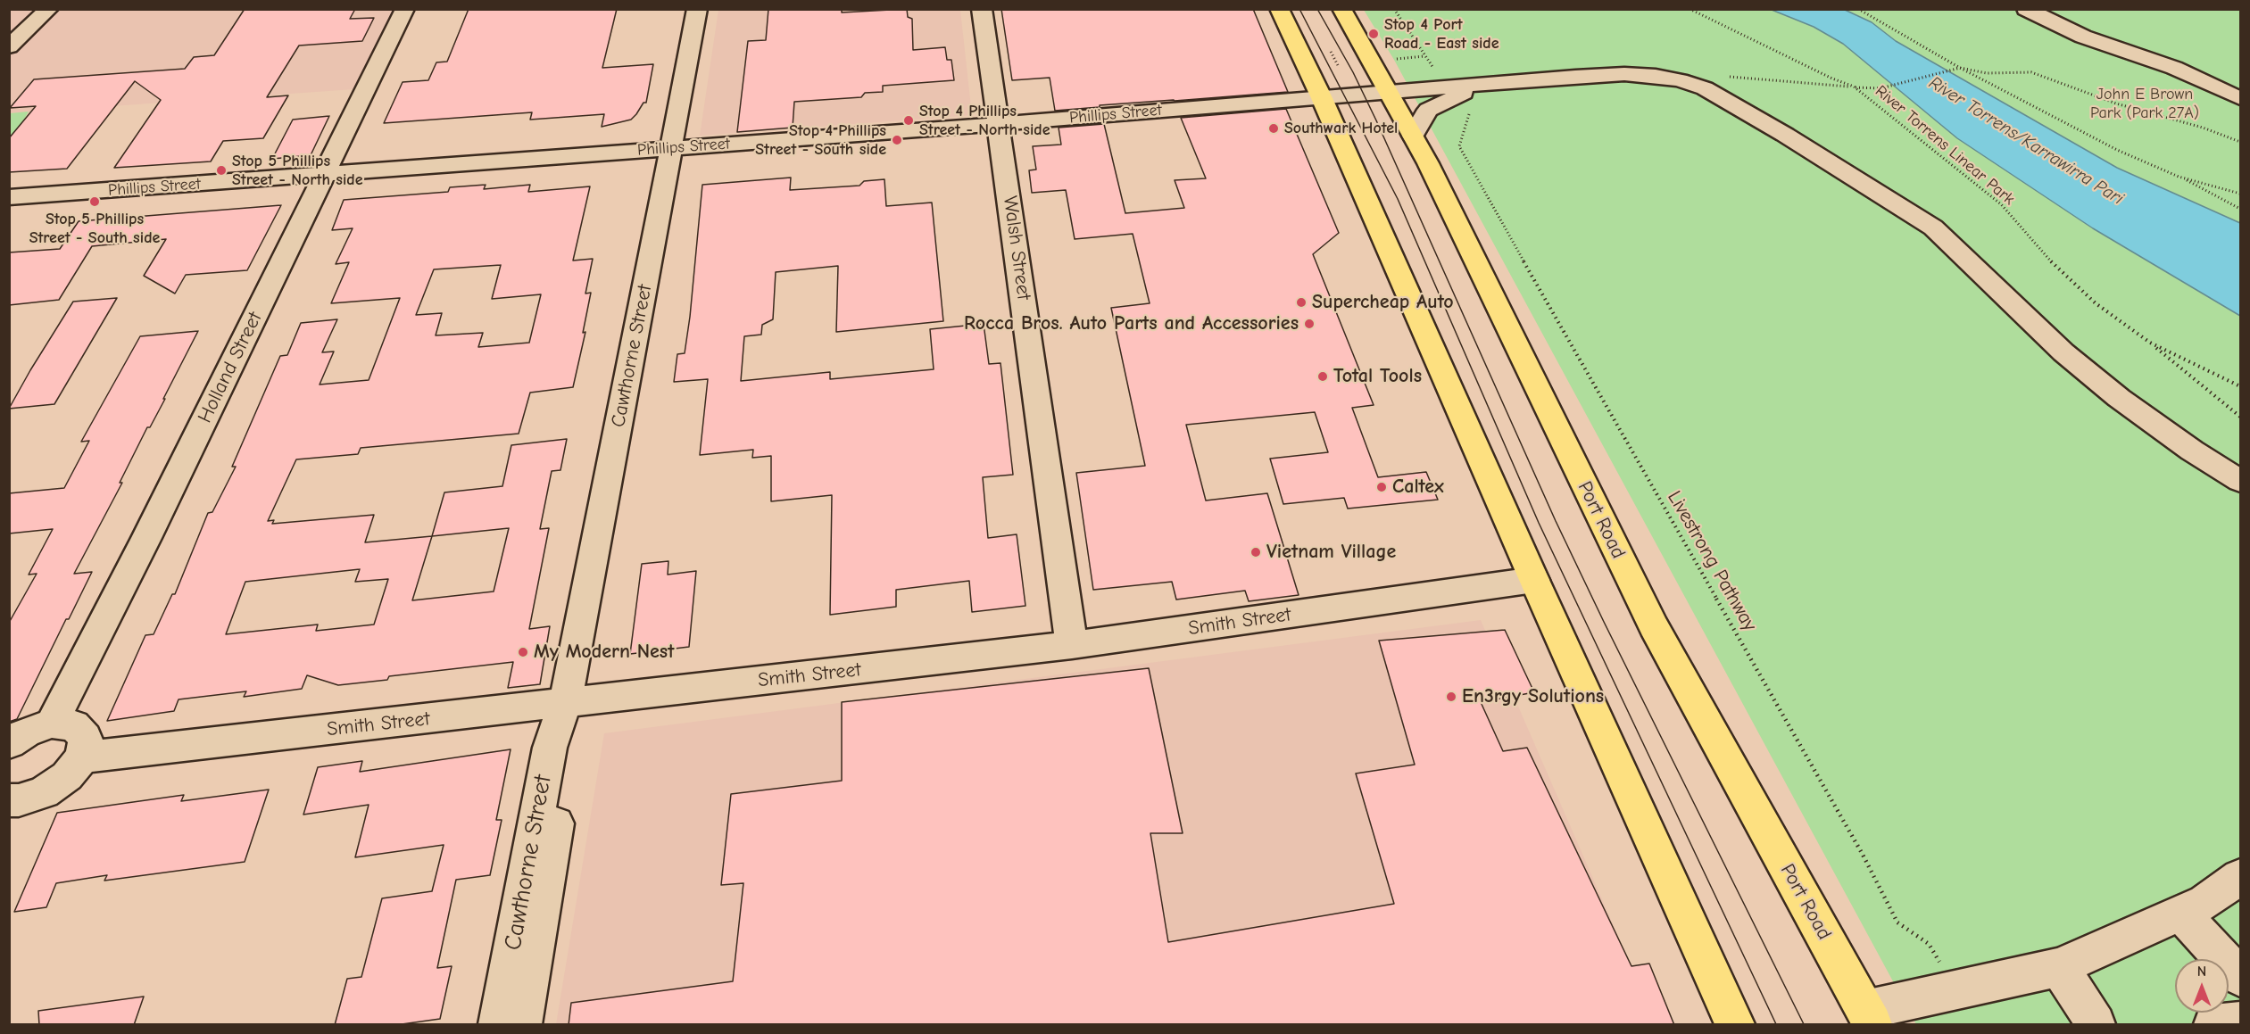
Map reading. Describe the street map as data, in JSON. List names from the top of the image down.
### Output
{
  "streets": {
    "highway": ["Port Road"],
    "street": [
      "Phillips Street",
      "Walsh Street",
      "Cawthorne Street",
      "Holland Street",
      "Smith Street"
    ],
    "path": ["River Torrens Linear Park", "Livestrong Pathway"]
  },
  "crossings": [
    ["Phillips Street", "Walsh Street"],
    ["Phillips Street", "Cawthorne Street"],
    ["Phillips Street", "Holland Street"],
    ["Phillips Street", "Port Road"],
    ["Walsh Street", "Smith Street"],
    ["Cawthorne Street", "Smith Street"]
  ],
  "water": ["River Torrens/Karrawirra Pari"],
  "parks": ["John E Brown Park (Park 27A)"],
  "places": [
    "Stop 4 Port Road - East side",
    "Stop 4 Phillips Street - North side",
    "Southwark Hotel",
    "Stop 4 Phillips Street - South side",
    "Stop 5 Phillips Street - North side",
    "Stop 5 Phillips Street - South side",
    "Supercheap Auto",
    "Rocca Bros. Auto Parts and Accessories",
    "Total Tools",
    "Caltex",
    "Vietnam Village",
    "My Modern Nest",
    "En3rgy Solutions"
  ],
  "north": "top"
}
